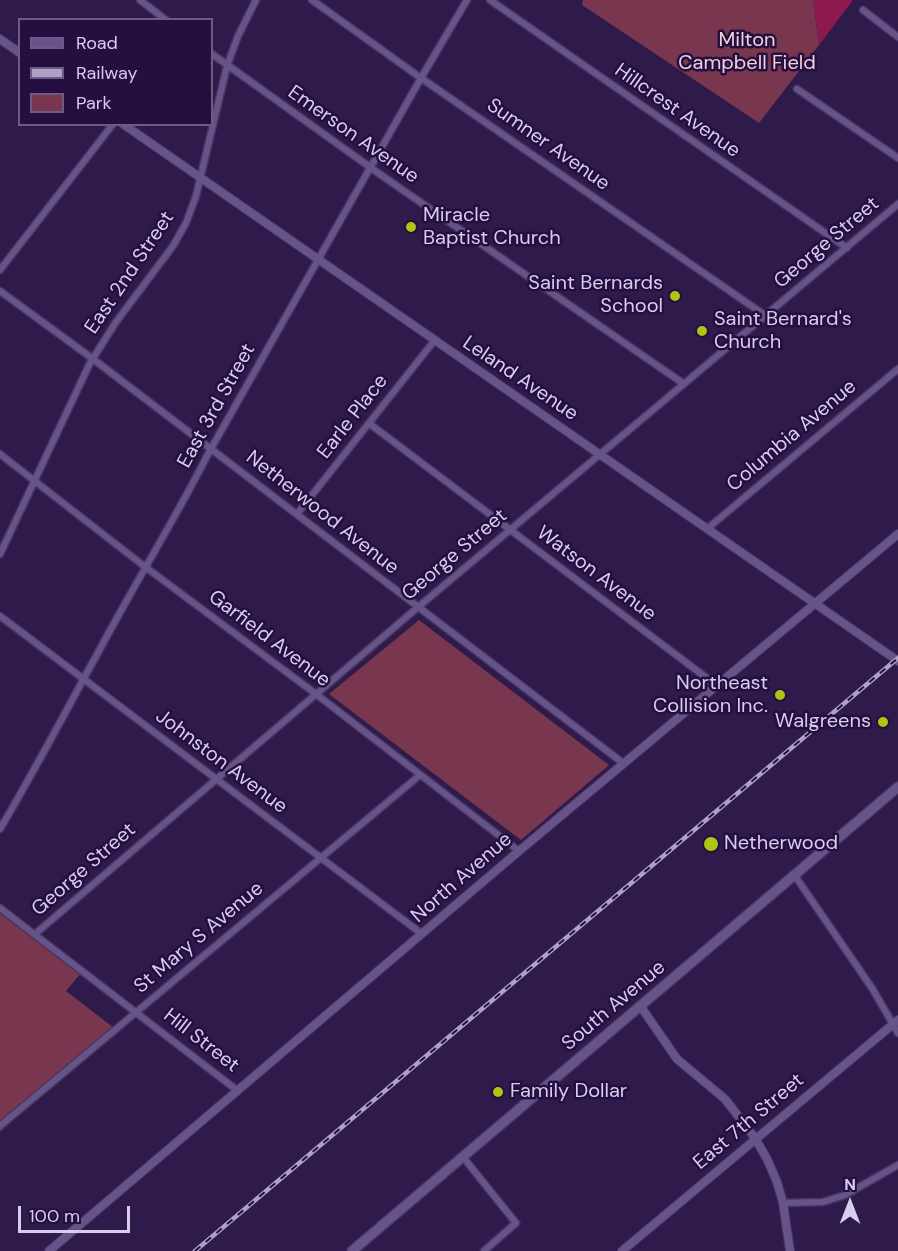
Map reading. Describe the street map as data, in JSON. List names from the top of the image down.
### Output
{
  "streets": {
    "main road": ["South Avenue"],
    "street": [
      "Hillcrest Avenue",
      "Emerson Avenue",
      "Sumner Avenue",
      "George Street",
      "East 2nd Street",
      "Leland Avenue",
      "East 3rd Street",
      "Earle Place",
      "Columbia Avenue",
      "Netherwood Avenue",
      "Watson Avenue",
      "Garfield Avenue",
      "Johnston Avenue",
      "North Avenue",
      "St Mary S Avenue",
      "Hill Street",
      "East 7th Street"
    ]
  },
  "crossings": [
    ["Hillcrest Avenue", "George Street"],
    ["Emerson Avenue", "George Street"],
    ["Emerson Avenue", "East 2nd Street"],
    ["Emerson Avenue", "East 3rd Street"],
    ["Sumner Avenue", "George Street"],
    ["Sumner Avenue", "East 3rd Street"],
    ["George Street", "Leland Avenue"],
    ["George Street", "Netherwood Avenue"],
    ["George Street", "Watson Avenue"],
    ["George Street", "Garfield Avenue"],
    ["George Street", "Johnston Avenue"],
    ["George Street", "Hill Street"],
    ["East 2nd Street", "Leland Avenue"],
    ["East 2nd Street", "Netherwood Avenue"],
    ["East 2nd Street", "Garfield Avenue"],
    ["Leland Avenue", "East 3rd Street"],
    ["Leland Avenue", "Earle Place"],
    ["Leland Avenue", "Columbia Avenue"],
    ["Leland Avenue", "North Avenue"],
    ["East 3rd Street", "Netherwood Avenue"],
    ["East 3rd Street", "Garfield Avenue"],
    ["East 3rd Street", "Johnston Avenue"],
    ["Earle Place", "Netherwood Avenue"],
    ["Earle Place", "Watson Avenue"],
    ["Netherwood Avenue", "North Avenue"],
    ["Watson Avenue", "North Avenue"],
    ["Garfield Avenue", "North Avenue"],
    ["Garfield Avenue", "St Mary S Avenue"],
    ["Johnston Avenue", "North Avenue"],
    ["Johnston Avenue", "St Mary S Avenue"],
    ["North Avenue", "Hill Street"],
    ["St Mary S Avenue", "Hill Street"]
  ],
  "parks": ["Milton Campbell Field"],
  "places": [
    "Miracle Baptist Church",
    "Saint Bernards School",
    "Saint Bernard's Church",
    "Northeast Collision Inc.",
    "Walgreens",
    "Netherwood",
    "Family Dollar"
  ],
  "legend": ["Road", "Railway", "Park"],
  "scale_bar": "100 m",
  "north": "top"
}
